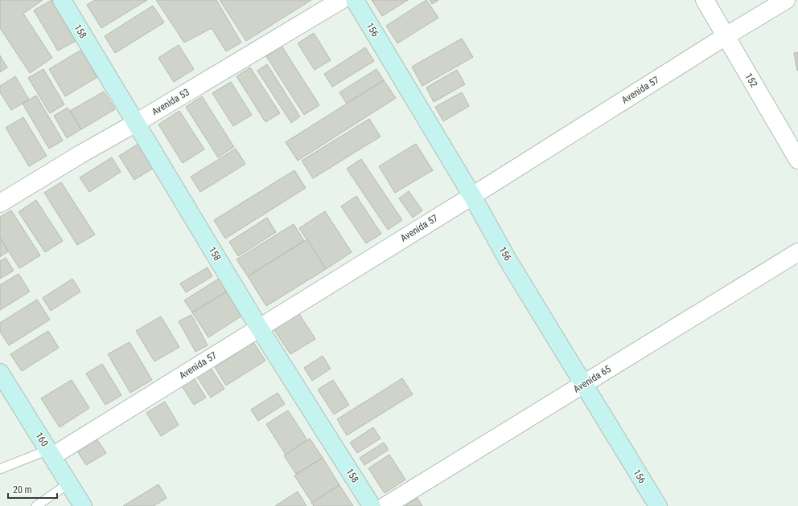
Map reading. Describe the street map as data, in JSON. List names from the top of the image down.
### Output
{
  "streets": {
    "main road": ["156", "158", "160"],
    "street": [
      "152",
      "Avenida 57",
      "Avenida 53",
      "Avenida 65"
    ]
  },
  "crossings": [
    ["156", "Avenida 57"],
    ["156", "Avenida 65"],
    ["158", "Avenida 57"],
    ["158", "Avenida 53"],
    ["152", "Avenida 57"],
    ["Avenida 57", "160"]
  ],
  "scale_bar": "20 m"
}
